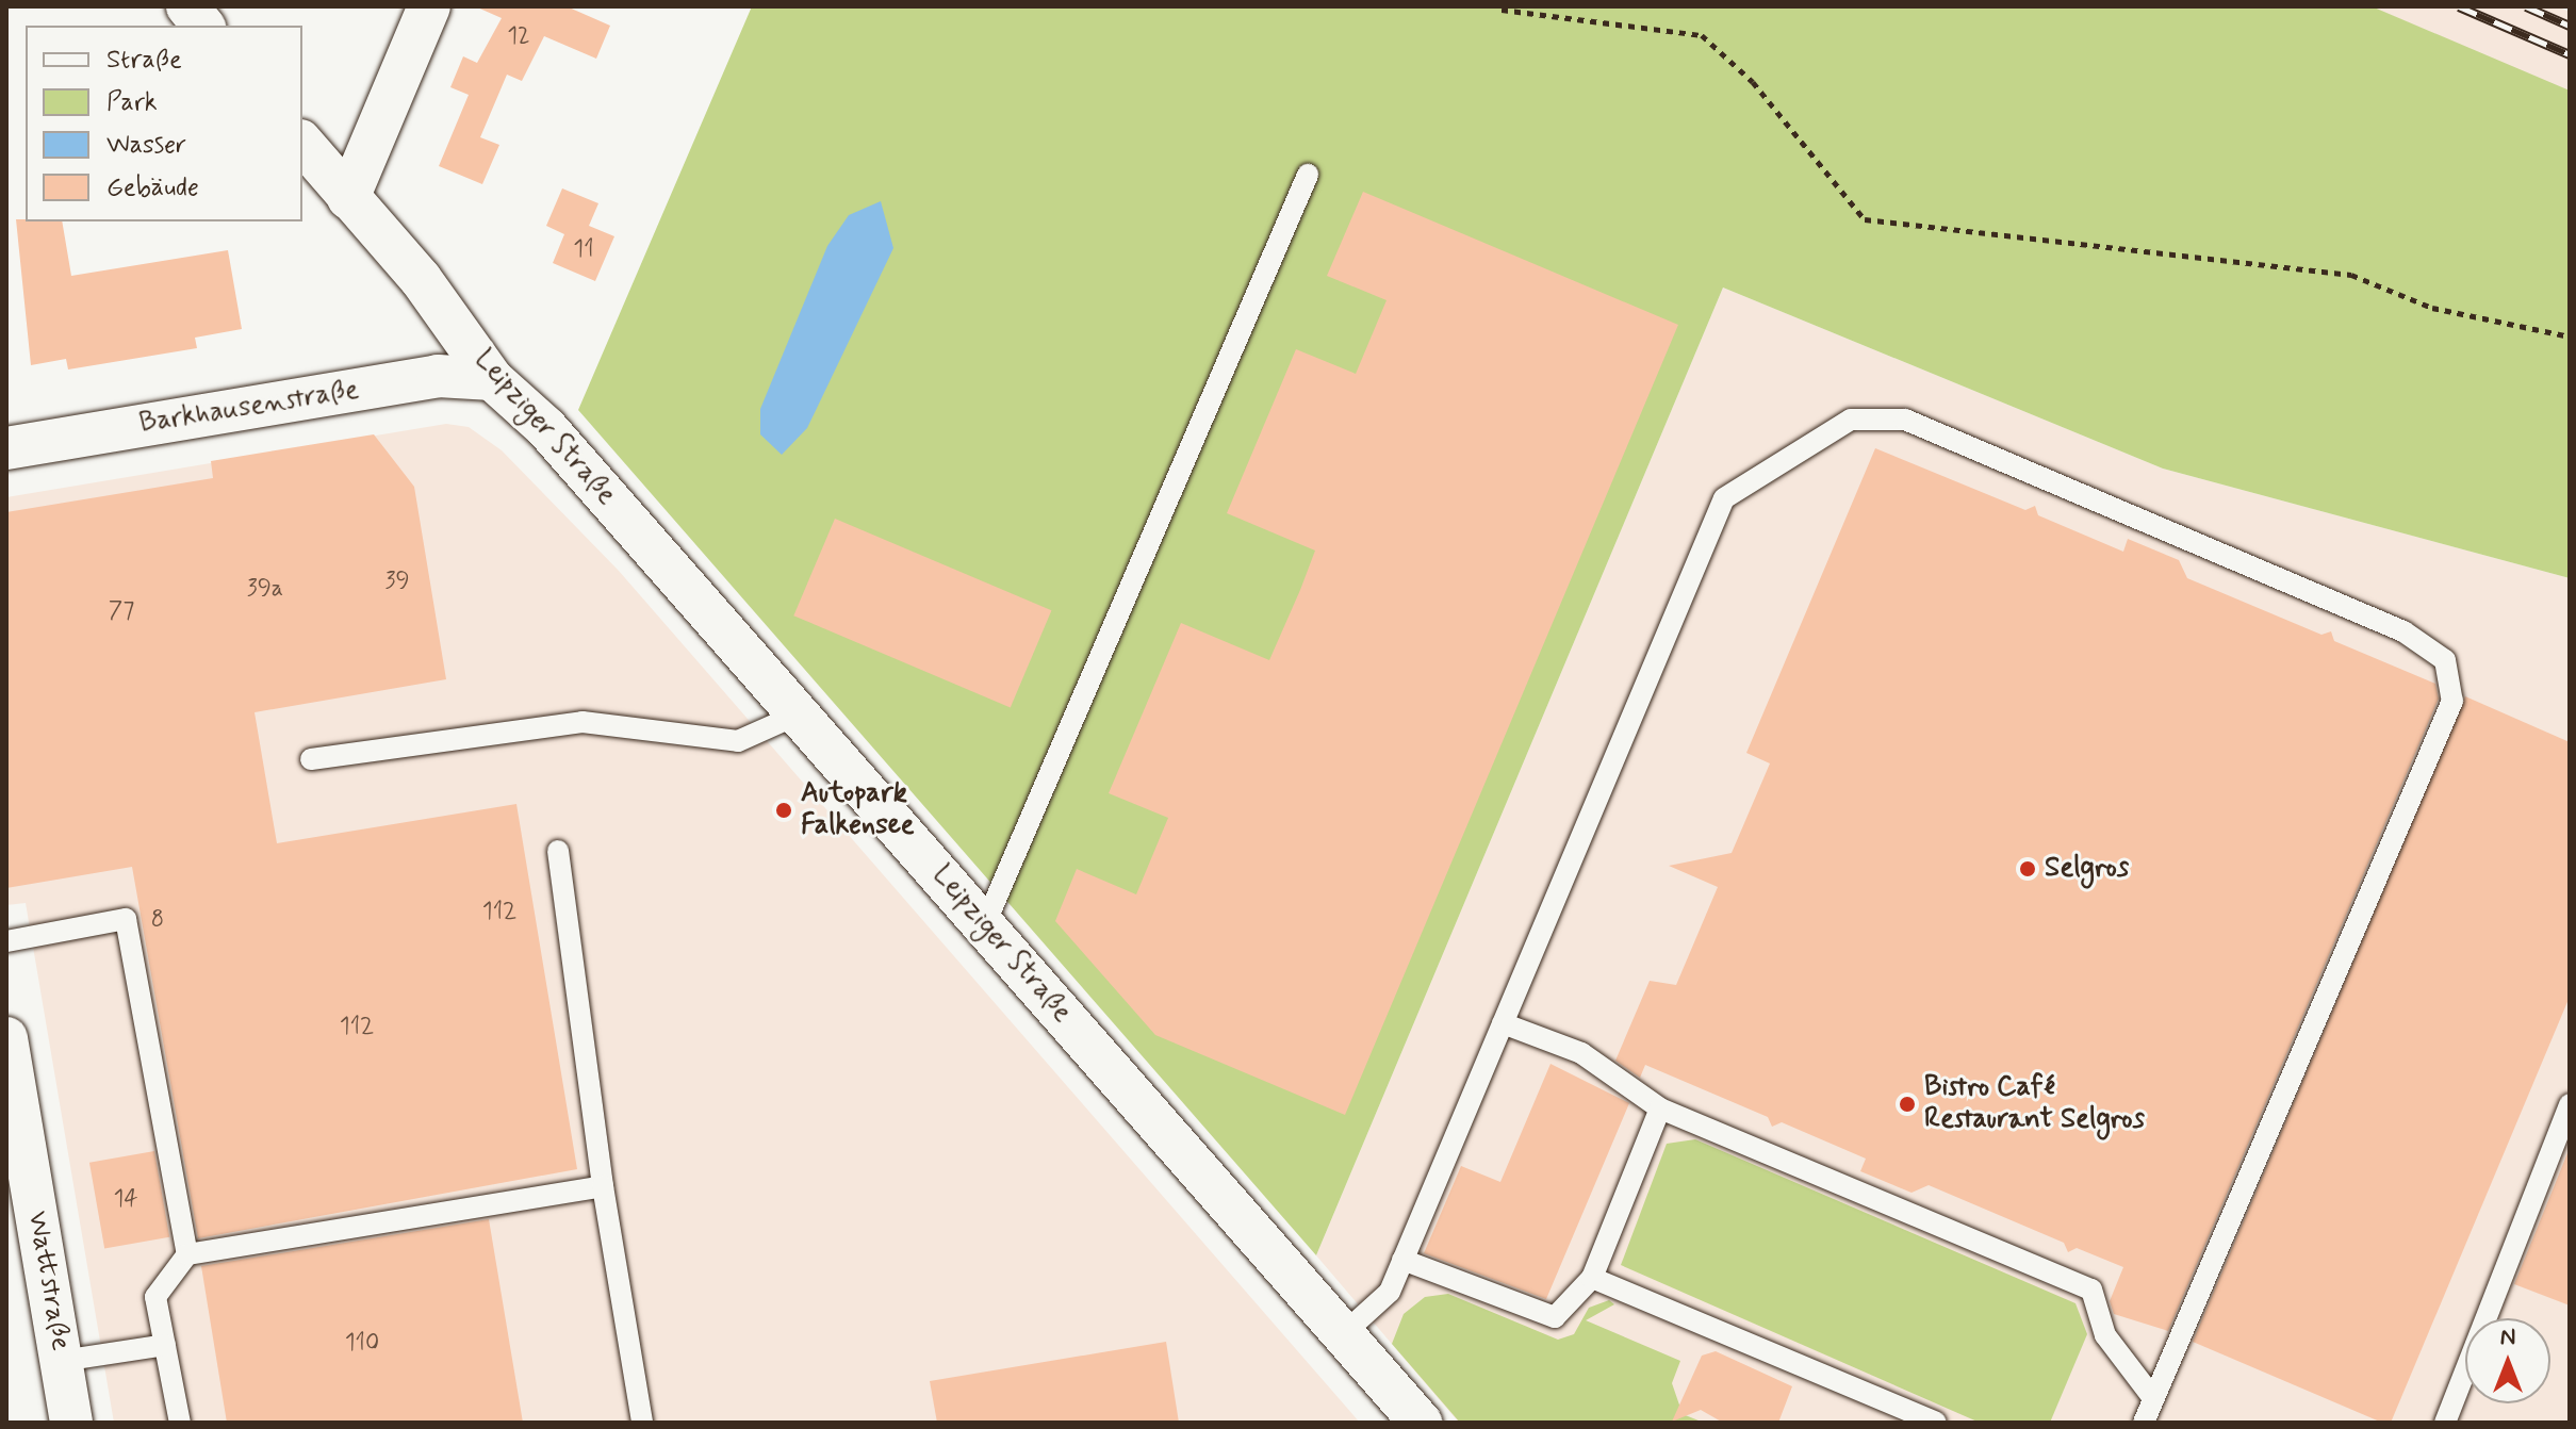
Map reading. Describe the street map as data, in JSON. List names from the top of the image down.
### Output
{
  "streets": {
    "street": ["Barkhausenstraße", "Leipziger Straße", "Wattstraße"]
  },
  "crossings": [
    ["Barkhausenstraße", "Leipziger Straße"]
  ],
  "places": ["Autopark Falkensee", "Selgros", "Bistro Café Restaurant Selgros"],
  "house_numbers": [
    "12",
    "11",
    "39",
    "39a",
    "77",
    "112",
    "8",
    "112",
    "14",
    "110"
  ],
  "legend": [
    "Straße",
    "Park",
    "Wasser",
    "Gebäude"
  ],
  "north": "top"
}
